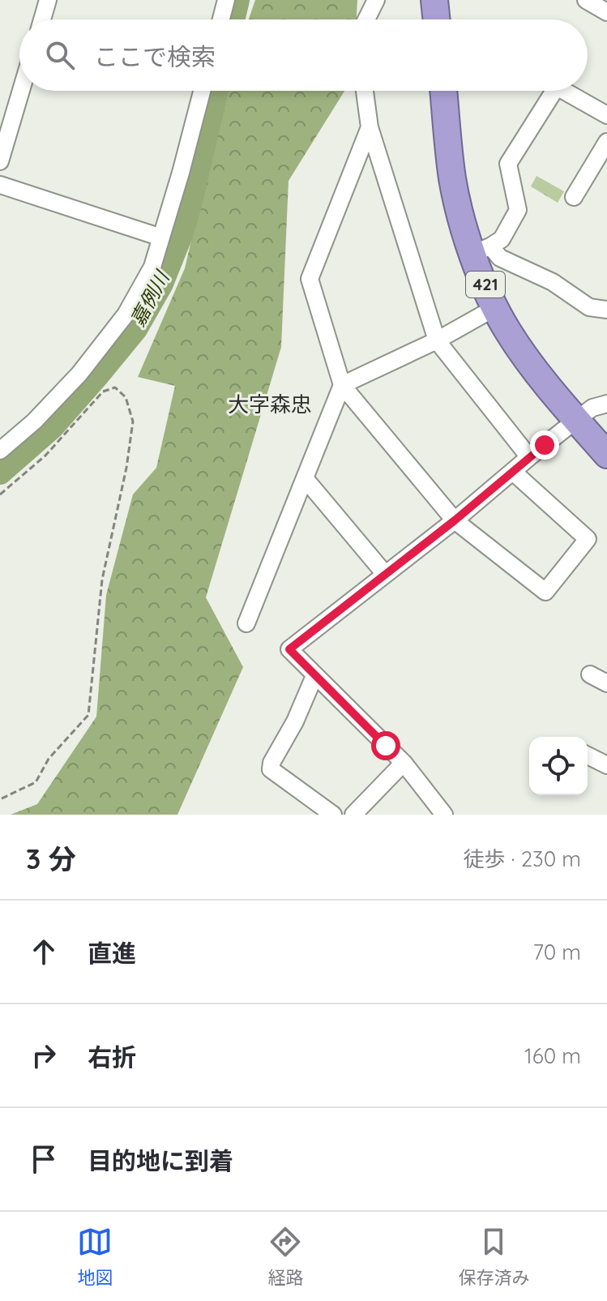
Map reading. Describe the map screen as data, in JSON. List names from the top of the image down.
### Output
{
  "streets": {
    "highway": ["421"]
  },
  "districts": ["大字森忠"],
  "water": ["嘉例川"],
  "page": {
    "search": "ここで検索",
    "heading": ["3 分", "徒歩 · 230 m"],
    "list": [
      ["直進", "70 m"],
      ["右折", "160 m"],
      "目的地に到着"
    ],
    "nav": ["地図", "経路", "保存済み"]
  }
}
